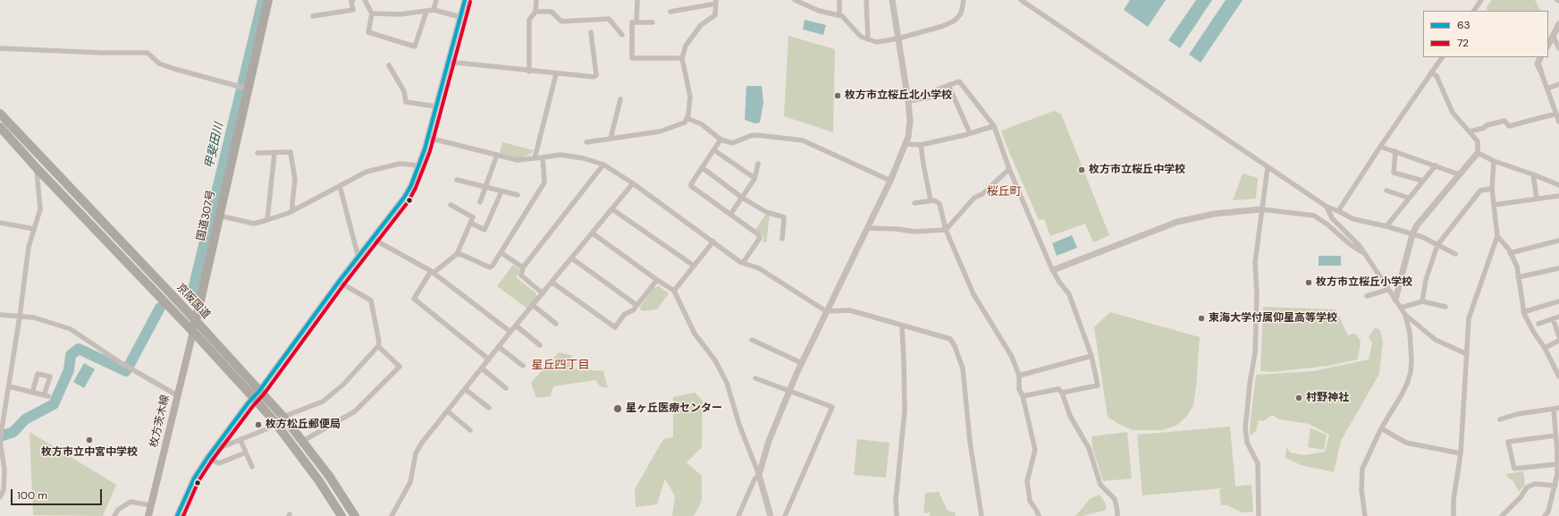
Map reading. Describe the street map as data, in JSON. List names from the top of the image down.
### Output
{
  "streets": {
    "highway": ["国道307号", "京阪国道"],
    "main road": ["枚方茨木線"]
  },
  "crossings": [
    ["国道307号", "京阪国道"],
    ["国道307号", "枚方茨木線"],
    ["京阪国道", "枚方茨木線"]
  ],
  "districts": ["桜丘町", "星丘四丁目"],
  "water": ["甲斐田川"],
  "places": [
    "枚方市立桜丘北小学校",
    "枚方市立桜丘中学校",
    "枚方市立桜丘小学校",
    "東海大学付属仰星高等学校",
    "村野神社",
    "星ヶ丘医療センター",
    "枚方松丘郵便局",
    "枚方市立中宮中学校"
  ],
  "lines": ["transit line 63", "transit line 72"],
  "legend": ["63", "72"],
  "scale_bar": "100 m"
}
